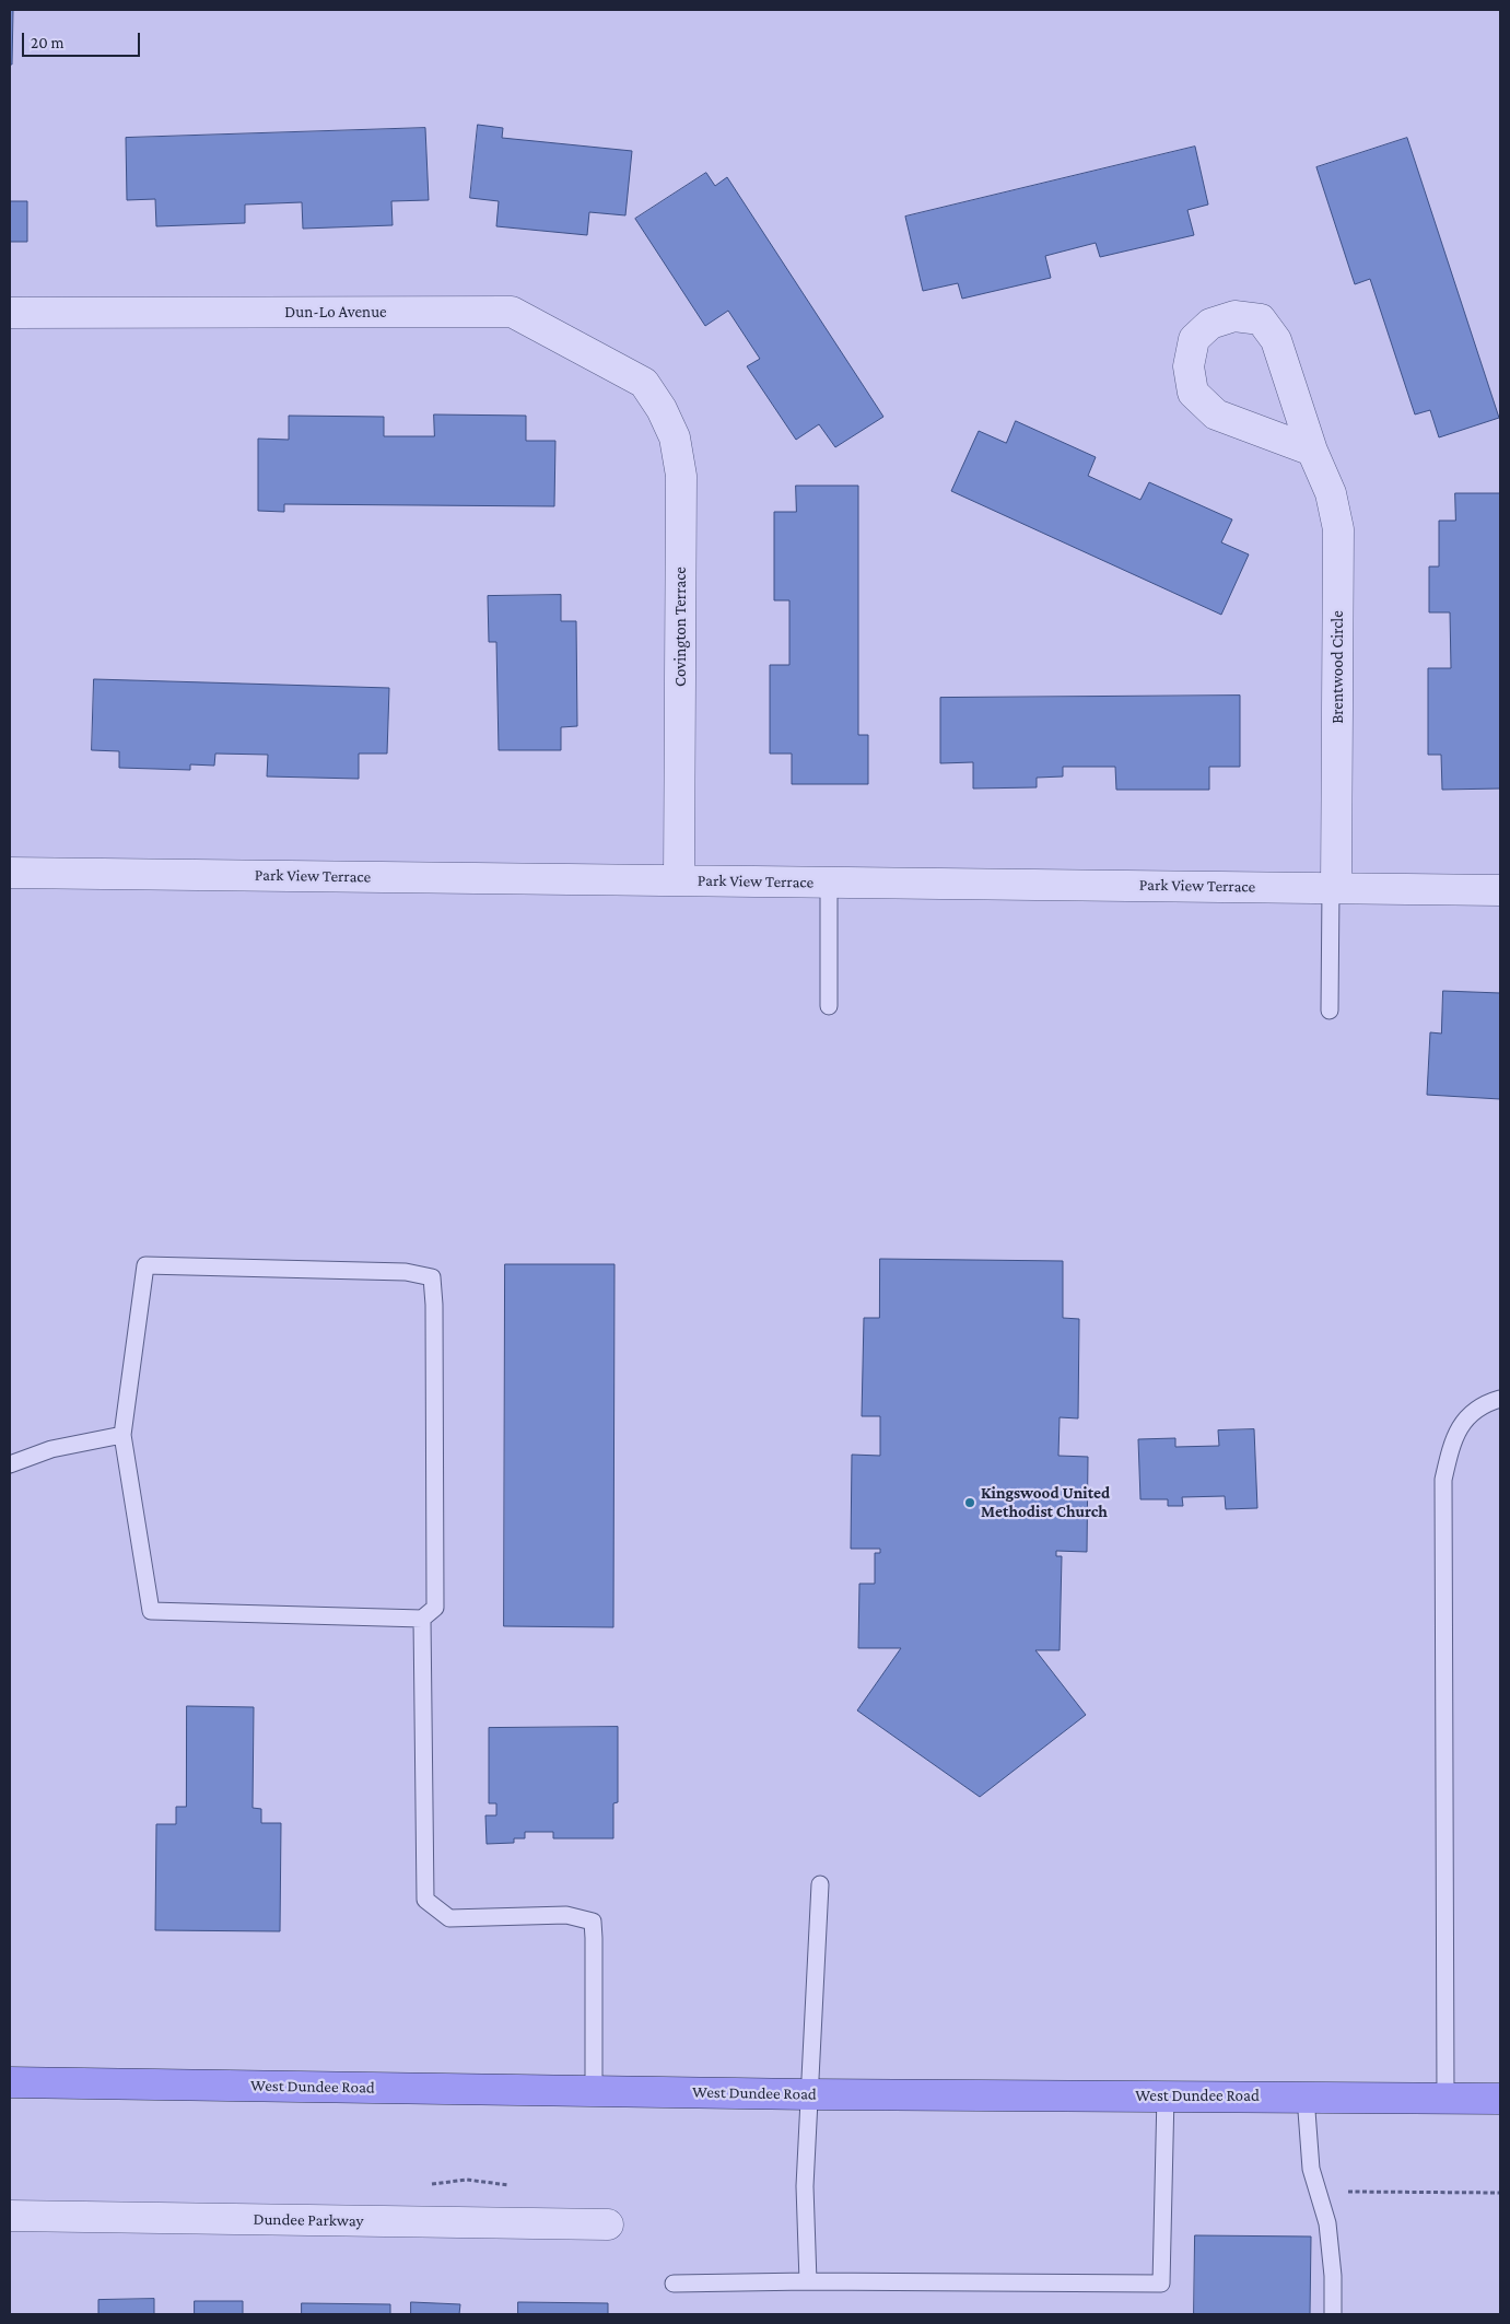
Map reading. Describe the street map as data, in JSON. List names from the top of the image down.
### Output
{
  "streets": {
    "main road": ["West Dundee Road"],
    "street": [
      "Dun-Lo Avenue",
      "Covington Terrace",
      "Brentwood Circle",
      "Park View Terrace",
      "Dundee Parkway"
    ]
  },
  "crossings": [
    ["Dun-Lo Avenue", "Covington Terrace"],
    ["Covington Terrace", "Park View Terrace"],
    ["Brentwood Circle", "Park View Terrace"]
  ],
  "places": ["Kingswood United Methodist Church"],
  "scale_bar": "20 m"
}
